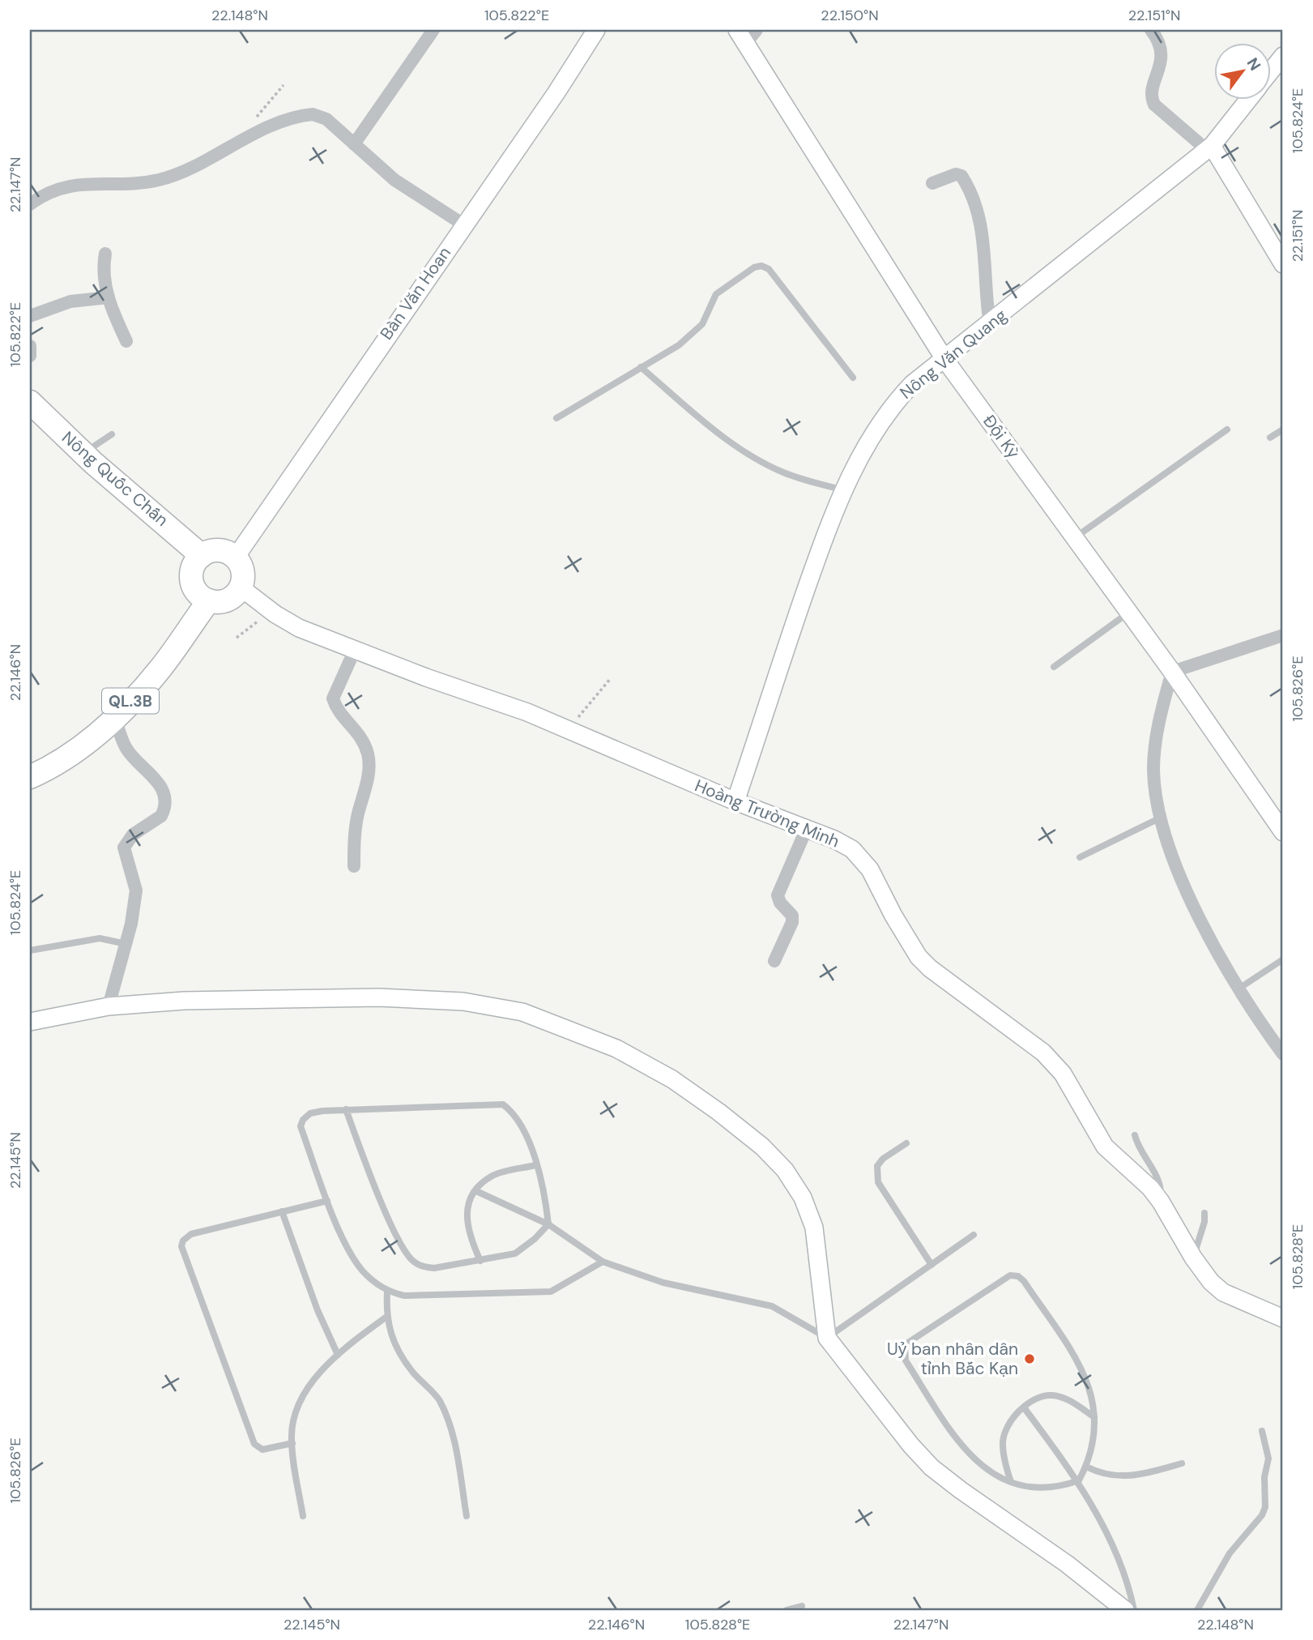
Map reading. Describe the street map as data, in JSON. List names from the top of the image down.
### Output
{
  "streets": {
    "highway": ["Nông Quốc Chấn", "QL.3B"],
    "street": [
      "Bàn Văn Hoan",
      "Nông Văn Quang",
      "Đội Kỳ",
      "Hoàng Trường Minh"
    ]
  },
  "crossings": [
    ["Bàn Văn Hoan", "Nông Quốc Chấn"],
    ["Bàn Văn Hoan", "QL.3B"],
    ["Bàn Văn Hoan", "Hoàng Trường Minh"],
    ["Nông Văn Quang", "Đội Kỳ"],
    ["Nông Văn Quang", "Hoàng Trường Minh"],
    ["Nông Quốc Chấn", "QL.3B"],
    ["Nông Quốc Chấn", "Hoàng Trường Minh"],
    ["QL.3B", "Hoàng Trường Minh"]
  ],
  "places": ["Uỷ ban nhân dân tỉnh Bắc Kạn"],
  "north": "top right",
  "coordinates": [
    "22.148°N",
    "105.822°E",
    "22.150°N",
    "22.151°N",
    "105.824°E",
    "22.147°N",
    "22.146°N",
    "105.826°E",
    "22.145°N",
    "105.828°E"
  ]
}
